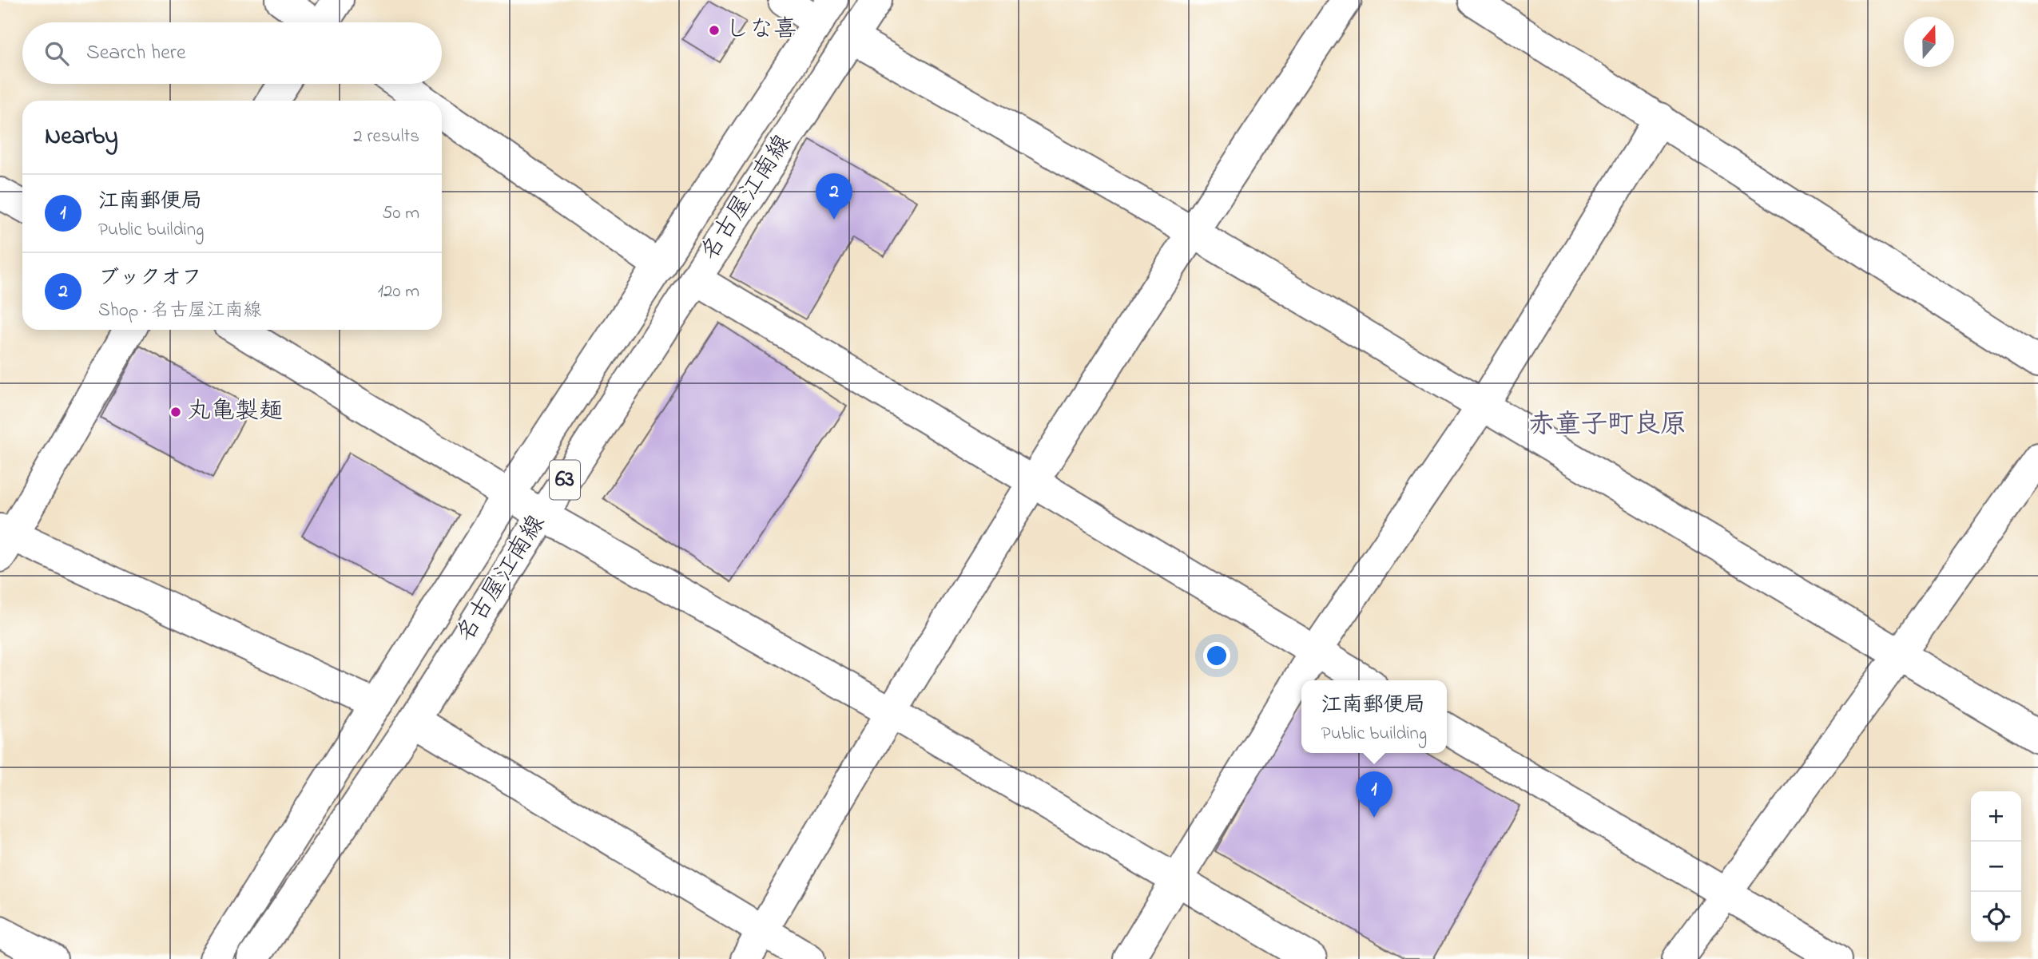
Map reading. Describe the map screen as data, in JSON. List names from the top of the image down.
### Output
{
  "streets": {
    "street": ["名古屋江南線", "63"]
  },
  "districts": ["赤童子町良原"],
  "places": ["しな喜", "丸亀製麺"],
  "north": "top",
  "page": {
    "search": "Search here",
    "heading": ["Nearby", "2 results"],
    "pins": ["2", "1"],
    "list": [
      {
        "mark": "1",
        "name": "江南郵便局",
        "note": "Public building",
        "value": "50 m"
      },
      {
        "mark": "2",
        "name": "ブックオフ",
        "note": "Shop · 名古屋江南線",
        "value": "120 m"
      }
    ],
    "popup": ["江南郵便局", "Public building"],
    "map_buttons": ["+", "−"]
  }
}
